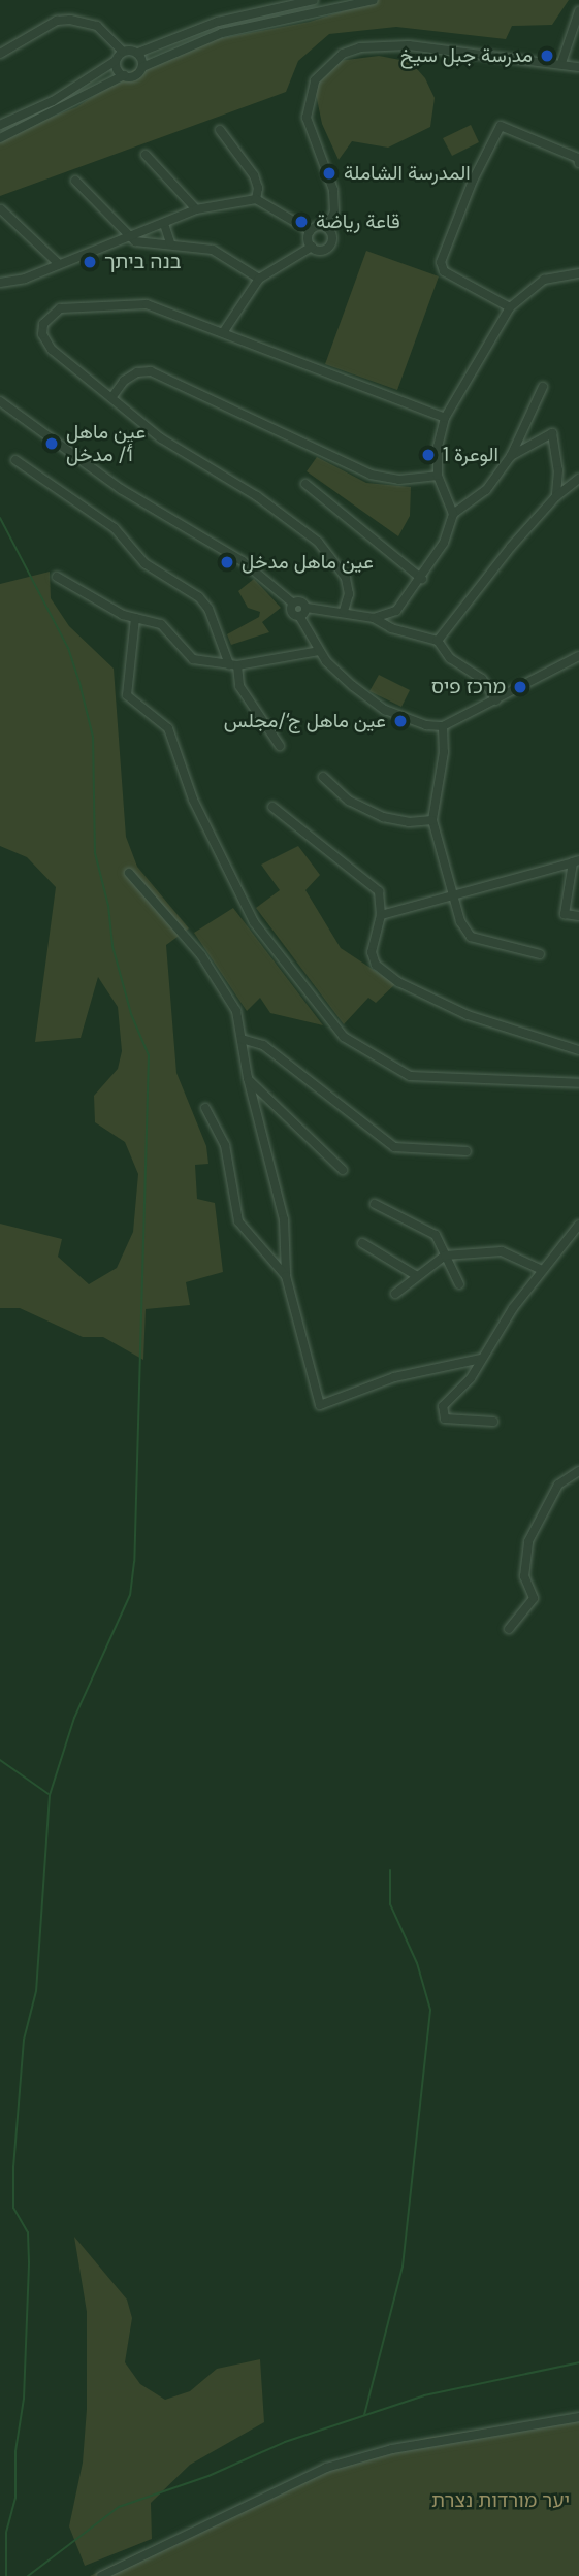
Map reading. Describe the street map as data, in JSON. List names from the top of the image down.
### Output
{
  "parks": ["יער מורדות נצרת"],
  "places": [
    "مدرسة جبل سيخ",
    "المدرسة الشاملة",
    "قاعة رياضة",
    "בנה ביתך",
    "عين ماهل أ‘/ مدخل",
    "الوعرة 1",
    "عين ماهل مدخل",
    "מרכז פיס",
    "عين ماهل ج‘/مجلس"
  ]
}
